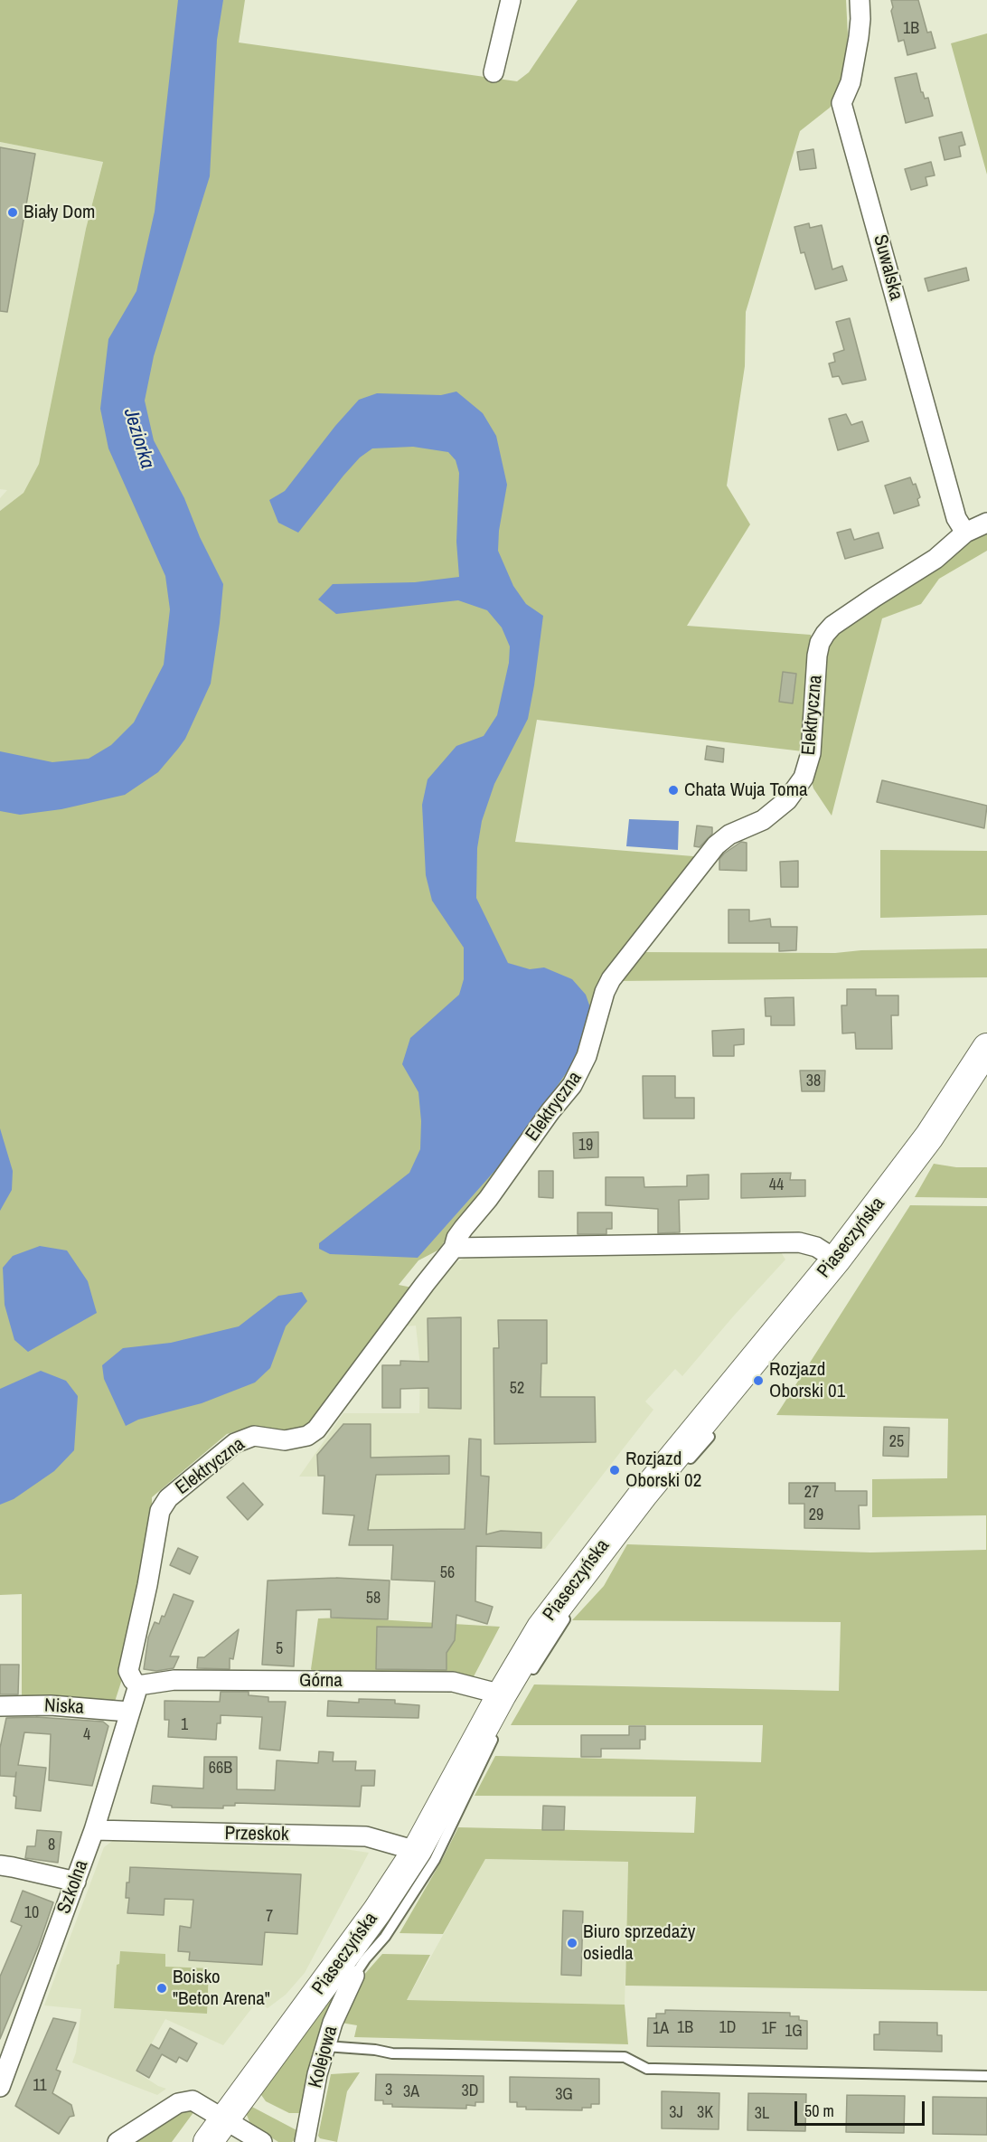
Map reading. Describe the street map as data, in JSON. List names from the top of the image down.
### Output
{
  "streets": {
    "main road": ["Piaseczyńska"],
    "street": [
      "Suwalska",
      "Elektryczna",
      "Górna",
      "Niska",
      "Przeskok",
      "Szkolna",
      "Kolejowa"
    ]
  },
  "crossings": [
    ["Suwalska", "Elektryczna"],
    ["Elektryczna", "Górna"],
    ["Elektryczna", "Szkolna"],
    ["Piaseczyńska", "Górna"],
    ["Piaseczyńska", "Przeskok"],
    ["Górna", "Szkolna"],
    ["Niska", "Szkolna"],
    ["Przeskok", "Szkolna"]
  ],
  "water": ["Jeziorka"],
  "places": [
    "Biały Dom",
    "Chata Wuja Toma",
    "Rozjazd Oborski 01",
    "Rozjazd Oborski 02",
    "Biuro sprzedaży osiedla",
    "Boisko \"Beton Arena\""
  ],
  "house_numbers": [
    "1B",
    "38",
    "19",
    "44",
    "52",
    "25",
    "27",
    "29",
    "56",
    "58",
    "5",
    "1",
    "4",
    "66B",
    "8",
    "10",
    "7",
    "1B",
    "1D",
    "1A",
    "1F",
    "1G",
    "11",
    "3",
    "3D",
    "3A",
    "3G",
    "3J",
    "3K",
    "3L"
  ],
  "scale_bar": "50 m"
}
